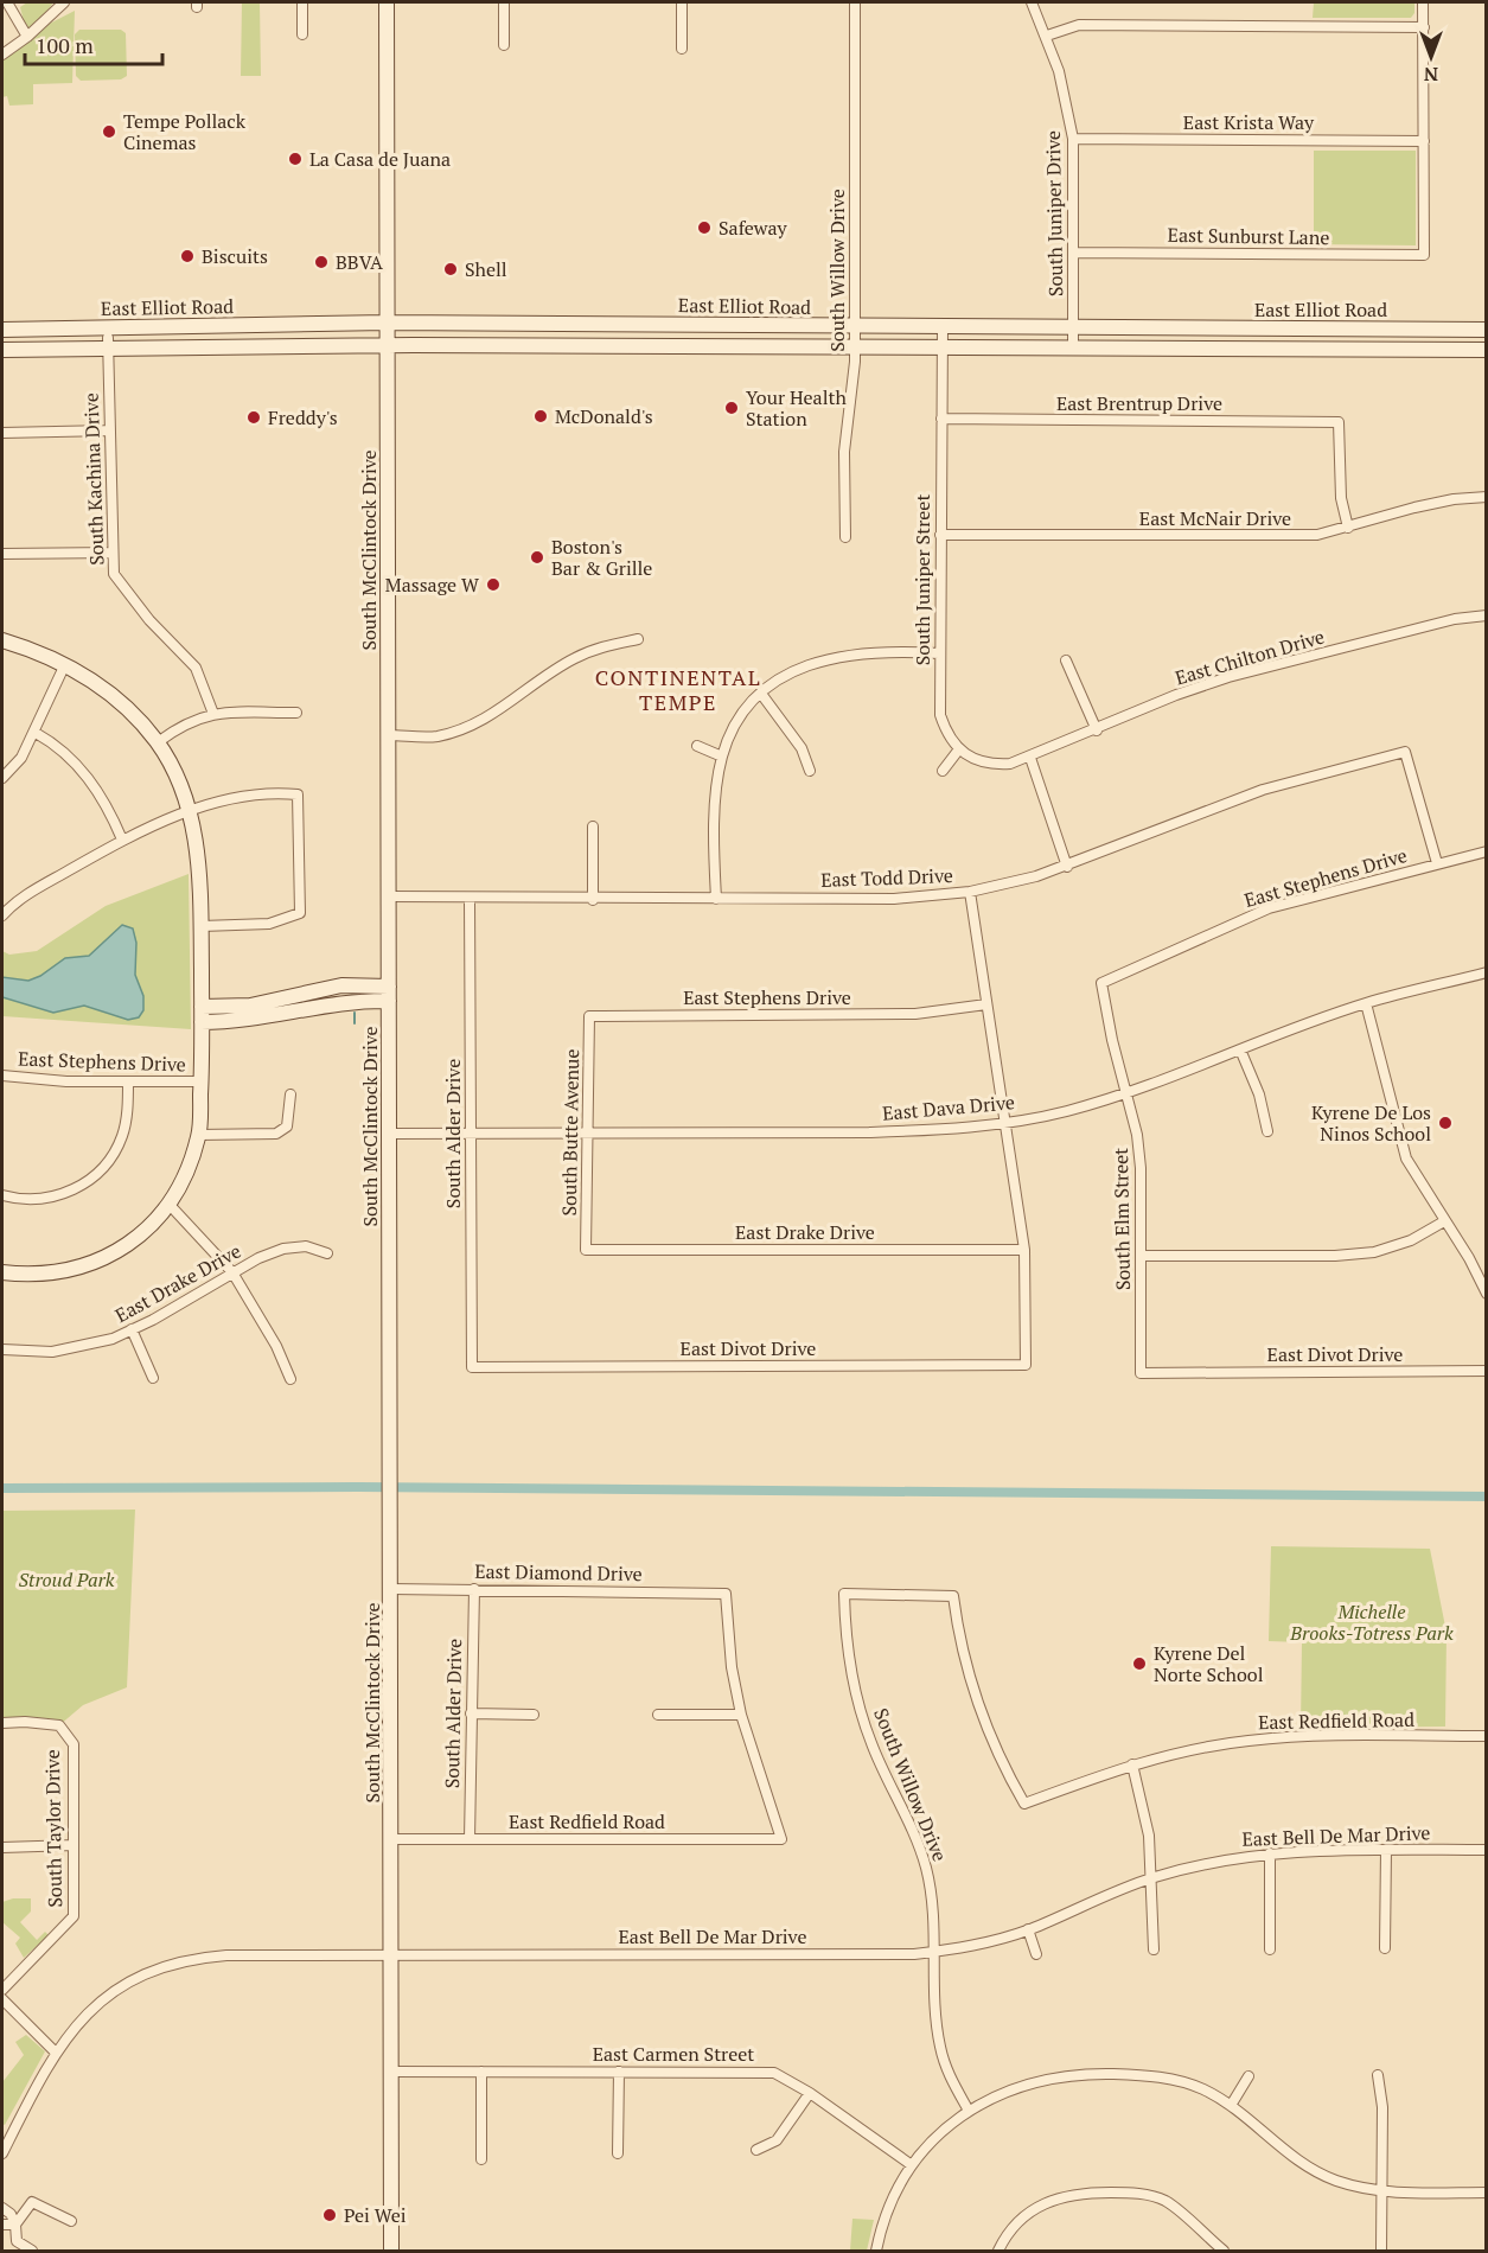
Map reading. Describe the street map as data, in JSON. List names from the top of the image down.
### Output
{
  "streets": {
    "main road": ["East Elliot Road", "South McClintock Drive"],
    "street": [
      "East Krista Way",
      "South Juniper Drive",
      "East Sunburst Lane",
      "South Willow Drive",
      "East Brentrup Drive",
      "South Kachina Drive",
      "East McNair Drive",
      "South Juniper Street",
      "East Chilton Drive",
      "East Todd Drive",
      "East Stephens Drive",
      "East Dava Drive",
      "South Butte Avenue",
      "South Alder Drive",
      "South Elm Street",
      "East Drake Drive",
      "East Divot Drive",
      "East Diamond Drive",
      "East Redfield Road",
      "South Taylor Drive",
      "East Bell De Mar Drive",
      "East Carmen Street"
    ]
  },
  "crossings": [
    ["East Krista Way", "South Juniper Drive"],
    ["East Krista Way", "East Sunburst Lane"],
    ["South Juniper Drive", "East Sunburst Lane"],
    ["South Juniper Drive", "East Elliot Road"],
    ["South Willow Drive", "East Elliot Road"],
    ["South Willow Drive", "East Redfield Road"],
    ["South Willow Drive", "East Bell De Mar Drive"],
    ["East Elliot Road", "South Kachina Drive"],
    ["East Elliot Road", "South McClintock Drive"],
    ["East Elliot Road", "South Juniper Street"],
    ["East Brentrup Drive", "East McNair Drive"],
    ["East Brentrup Drive", "South Juniper Street"],
    ["East McNair Drive", "South Juniper Street"],
    ["South McClintock Drive", "East Todd Drive"],
    ["South McClintock Drive", "East Dava Drive"],
    ["South McClintock Drive", "East Diamond Drive"],
    ["South McClintock Drive", "East Redfield Road"],
    ["South McClintock Drive", "East Bell De Mar Drive"],
    ["South McClintock Drive", "East Carmen Street"],
    ["East Todd Drive", "East Stephens Drive"],
    ["East Todd Drive", "South Alder Drive"],
    ["East Stephens Drive", "South Butte Avenue"],
    ["East Stephens Drive", "South Elm Street"],
    ["East Dava Drive", "South Butte Avenue"],
    ["East Dava Drive", "South Alder Drive"],
    ["East Dava Drive", "South Elm Street"],
    ["South Butte Avenue", "East Drake Drive"],
    ["South Alder Drive", "East Divot Drive"],
    ["South Alder Drive", "East Diamond Drive"],
    ["South Alder Drive", "East Redfield Road"],
    ["South Elm Street", "East Divot Drive"],
    ["East Drake Drive", "East Divot Drive"],
    ["East Diamond Drive", "East Redfield Road"]
  ],
  "districts": ["CONTINENTAL TEMPE"],
  "parks": ["Stroud Park", "Michelle Brooks-Totress Park"],
  "places": [
    "Tempe Pollack Cinemas",
    "La Casa de Juana",
    "Safeway",
    "Biscuits",
    "BBVA",
    "Shell",
    "Your Health Station",
    "McDonald's",
    "Freddy's",
    "Boston's Bar & Grille",
    "Massage W",
    "Kyrene De Los Ninos School",
    "Kyrene Del Norte School",
    "Pei Wei"
  ],
  "scale_bar": "100 m",
  "north": "bottom"
}
